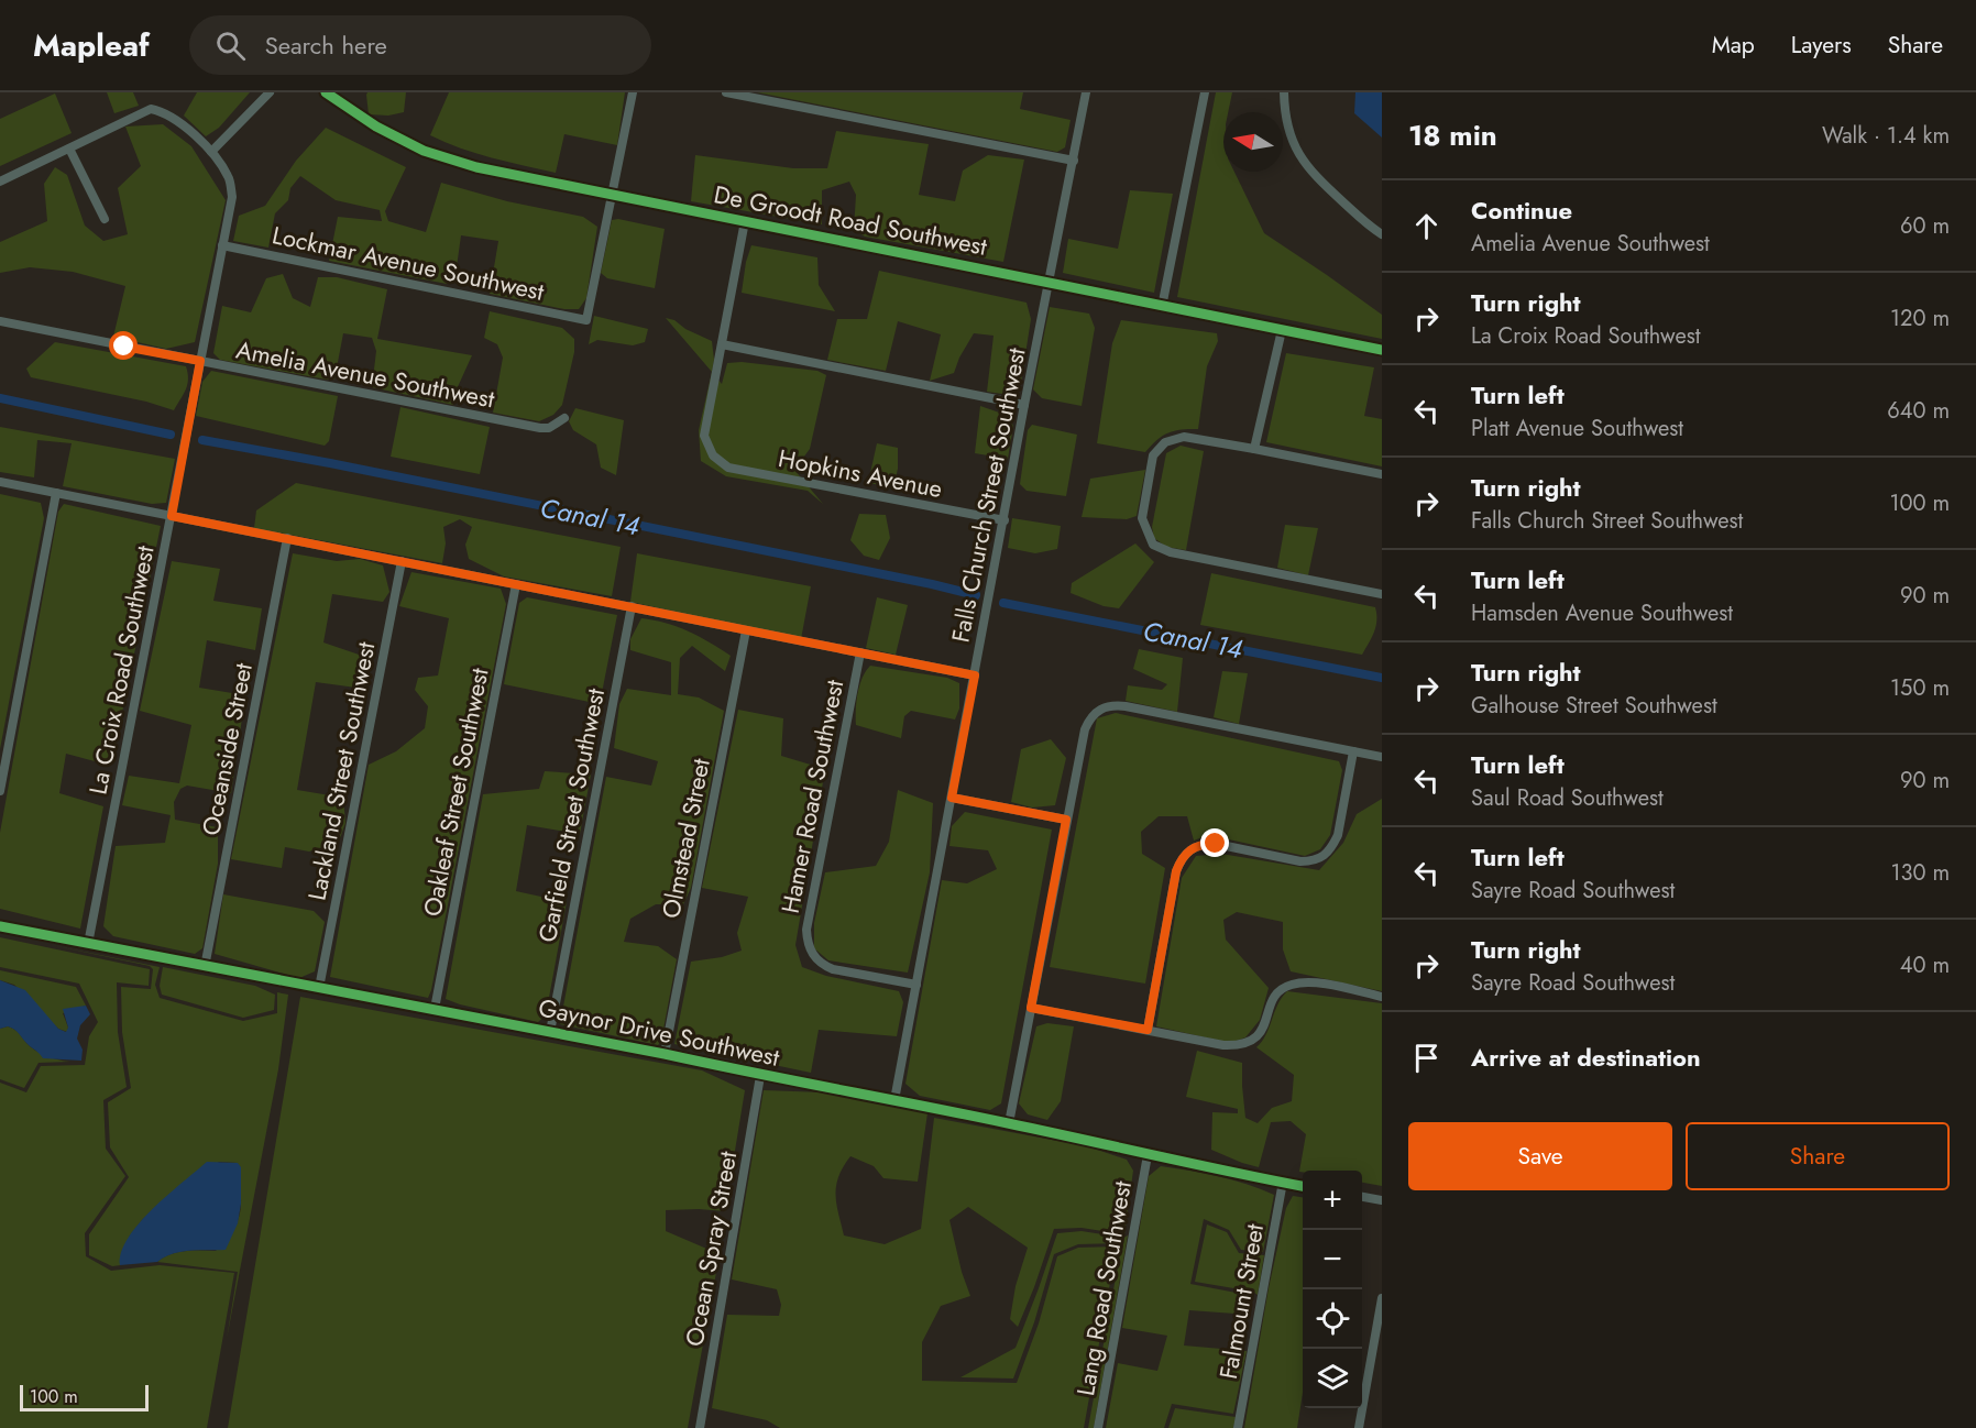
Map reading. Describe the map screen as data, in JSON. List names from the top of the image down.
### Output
{
  "streets": {
    "street": [
      "De Groodt Road Southwest",
      "Lockmar Avenue Southwest",
      "Amelia Avenue Southwest",
      "Hopkins Avenue",
      "Falls Church Street Southwest",
      "La Croix Road Southwest",
      "Oceanside Street",
      "Lackland Street Southwest",
      "Oakleaf Street Southwest",
      "Hamer Road Southwest",
      "Garfield Street Southwest",
      "Olmstead Street",
      "Gaynor Drive Southwest",
      "Ocean Spray Street",
      "Lang Road Southwest",
      "Falmount Street"
    ]
  },
  "crossings": [
    ["De Groodt Road Southwest", "Lockmar Avenue Southwest"],
    ["De Groodt Road Southwest", "Falls Church Street Southwest"],
    ["Lockmar Avenue Southwest", "La Croix Road Southwest"],
    ["Amelia Avenue Southwest", "La Croix Road Southwest"],
    ["Hopkins Avenue", "Falls Church Street Southwest"],
    ["Falls Church Street Southwest", "Hamer Road Southwest"],
    ["Falls Church Street Southwest", "Gaynor Drive Southwest"],
    ["La Croix Road Southwest", "Gaynor Drive Southwest"],
    ["Oceanside Street", "Gaynor Drive Southwest"],
    ["Lackland Street Southwest", "Gaynor Drive Southwest"],
    ["Oakleaf Street Southwest", "Gaynor Drive Southwest"],
    ["Garfield Street Southwest", "Gaynor Drive Southwest"],
    ["Olmstead Street", "Gaynor Drive Southwest"],
    ["Gaynor Drive Southwest", "Ocean Spray Street"],
    ["Gaynor Drive Southwest", "Lang Road Southwest"],
    ["Gaynor Drive Southwest", "Falmount Street"]
  ],
  "water": ["Canal 14"],
  "scale_bar": "100 m",
  "north": "left",
  "page": {
    "header": "Mapleaf",
    "search": "Search here",
    "nav": ["Map", "Layers", "Share"],
    "heading": ["18 min", "Walk · 1.4 km"],
    "list": [
      ["Continue", "Amelia Avenue Southwest", "60 m"],
      ["Turn right", "La Croix Road Southwest", "120 m"],
      ["Turn left", "Platt Avenue Southwest", "640 m"],
      ["Turn right", "Falls Church Street Southwest", "100 m"],
      ["Turn left", "Hamsden Avenue Southwest", "90 m"],
      ["Turn right", "Galhouse Street Southwest", "150 m"],
      ["Turn left", "Saul Road Southwest", "90 m"],
      ["Turn left", "Sayre Road Southwest", "130 m"],
      ["Turn right", "Sayre Road Southwest", "40 m"],
      "Arrive at destination"
    ],
    "buttons": ["Save", "Share"],
    "map_buttons": ["+", "−"],
    "scale": "100 m"
  }
}
